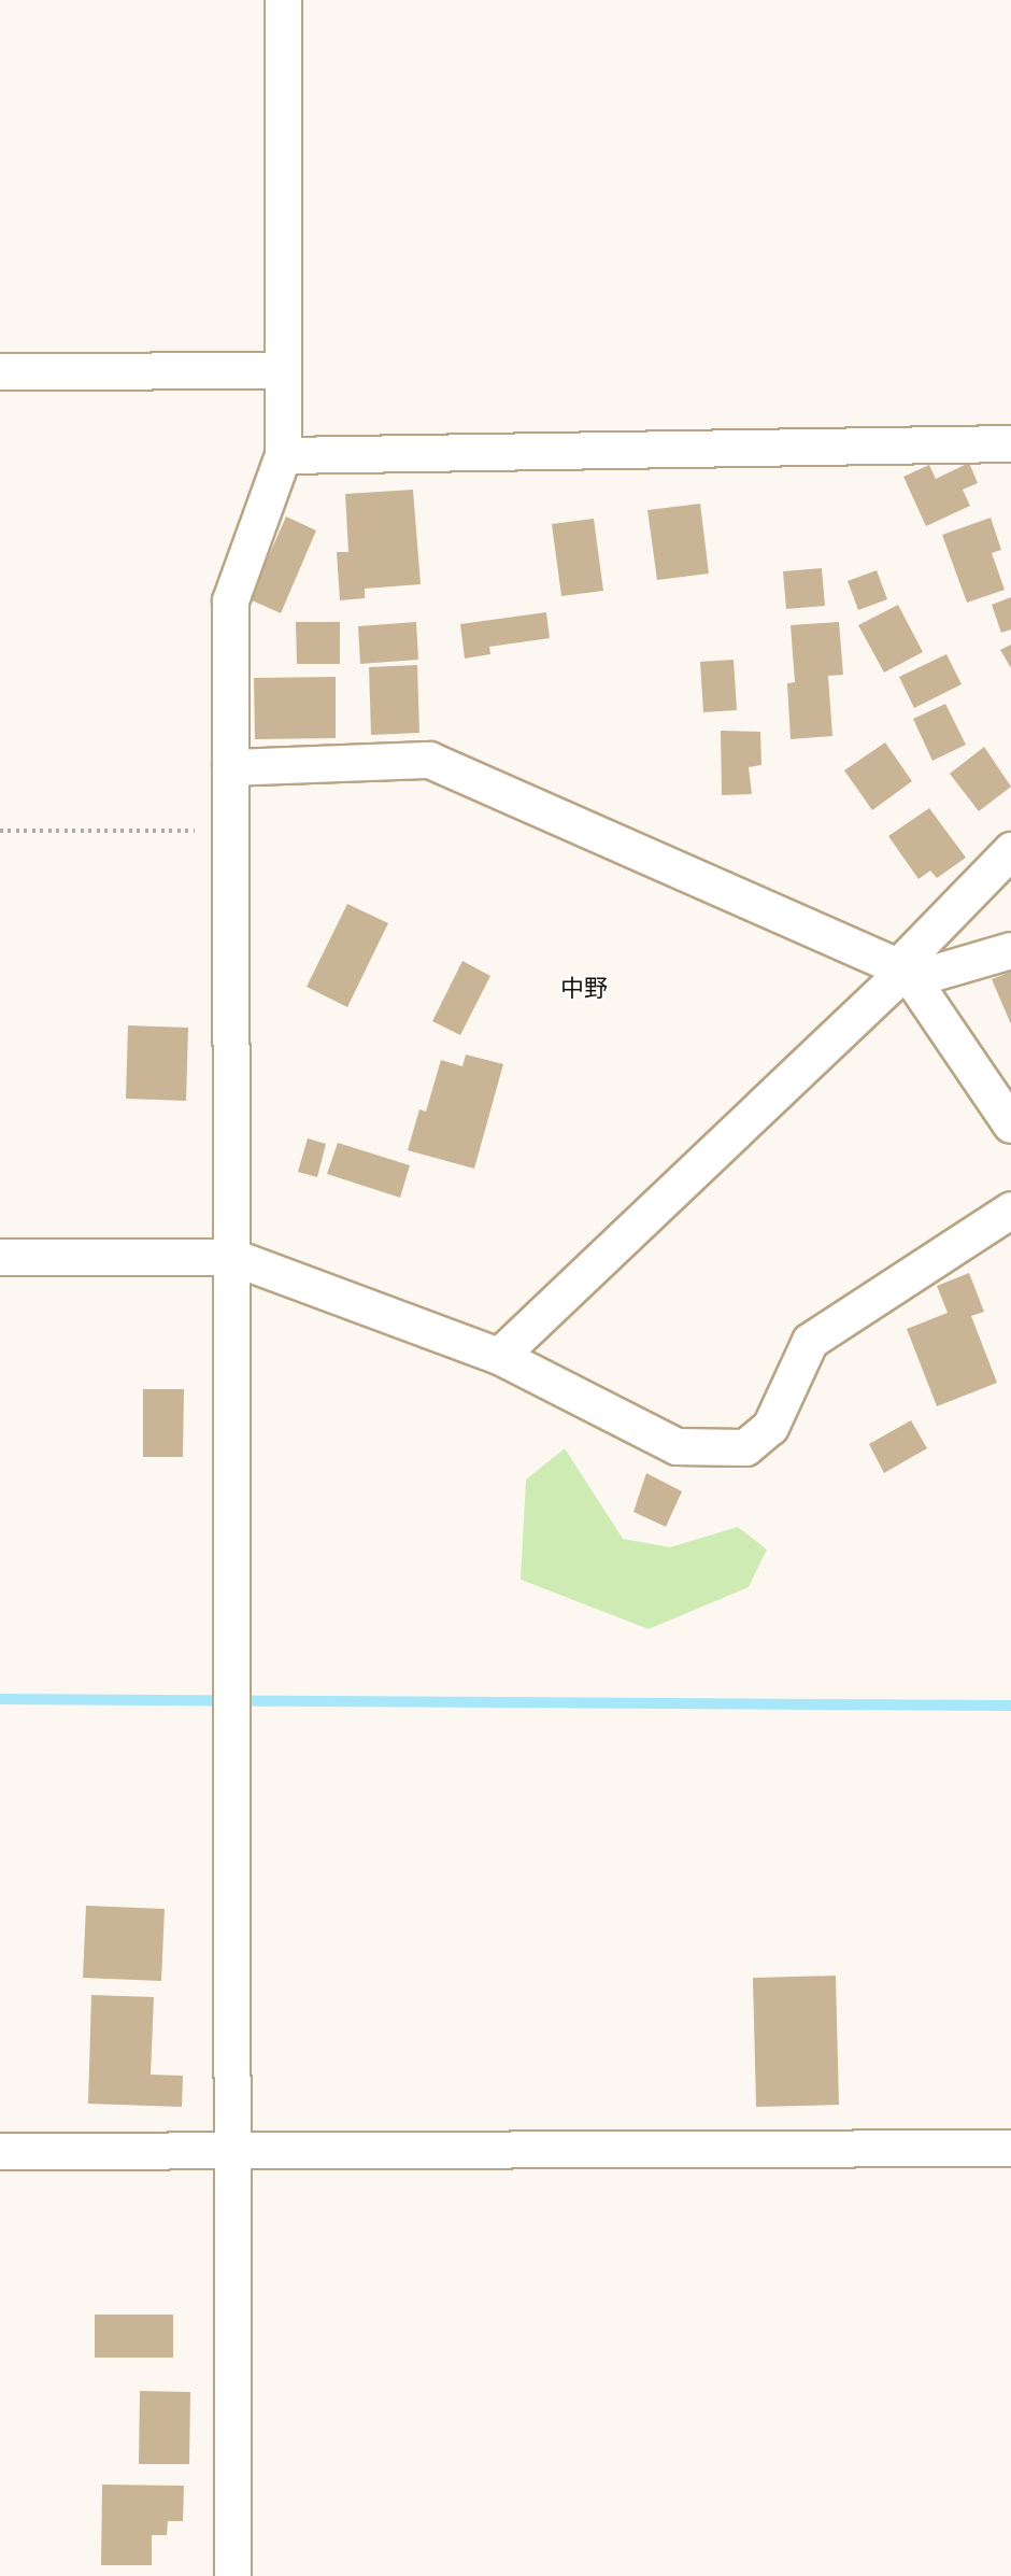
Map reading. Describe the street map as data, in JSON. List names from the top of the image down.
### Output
{
  "districts": ["中野"]
}
